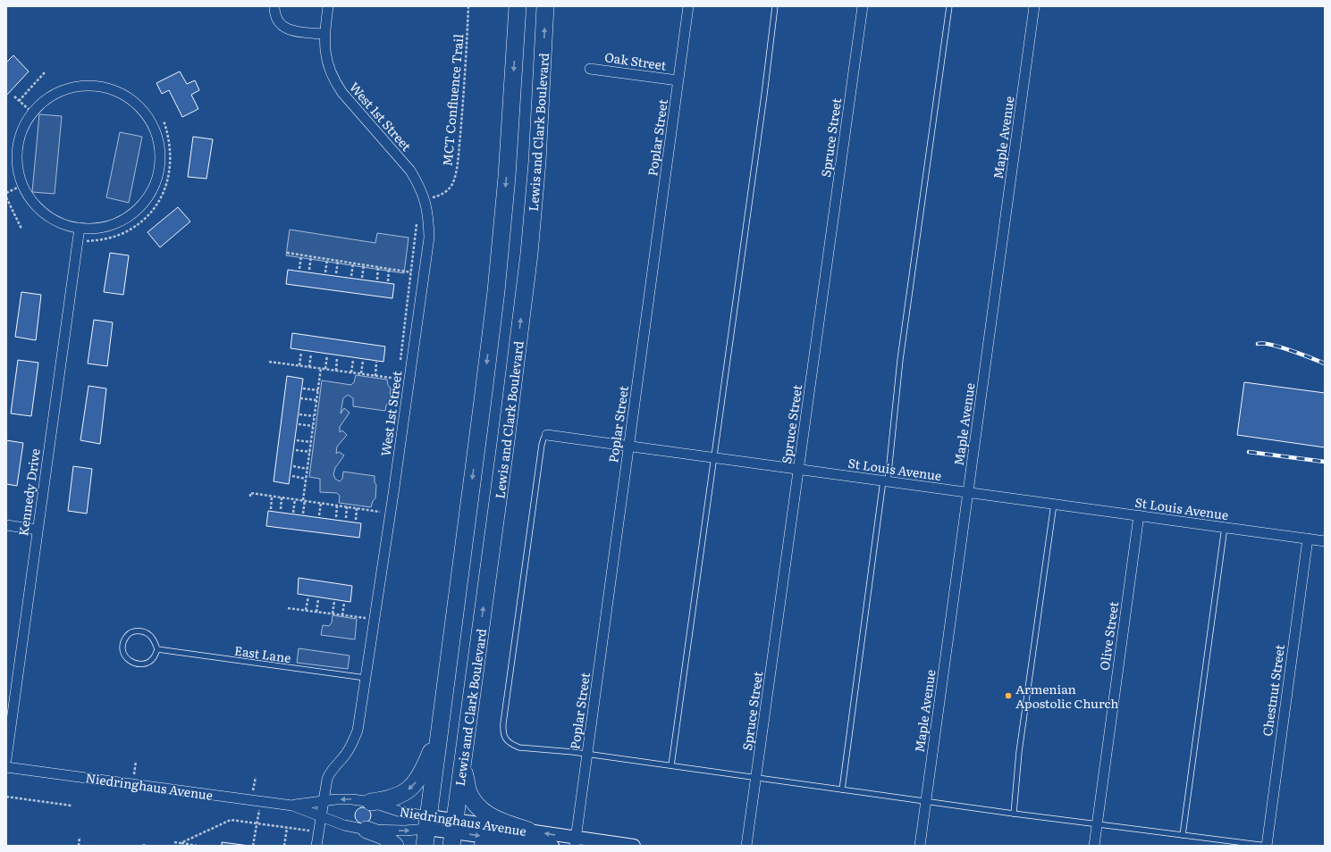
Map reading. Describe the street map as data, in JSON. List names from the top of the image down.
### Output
{
  "streets": {
    "highway": ["Lewis and Clark Boulevard"],
    "street": [
      "Oak Street",
      "West 1st Street",
      "Poplar Street",
      "Spruce Street",
      "Maple Avenue",
      "St Louis Avenue",
      "Kennedy Drive",
      "Olive Street",
      "Chestnut Street",
      "Niedringhaus Avenue"
    ],
    "lane": ["East Lane"],
    "path": ["MCT Confluence Trail"]
  },
  "crossings": [
    ["Oak Street", "Poplar Street"],
    ["MCT Confluence Trail", "West 1st Street"],
    ["West 1st Street", "East Lane"],
    ["West 1st Street", "Niedringhaus Avenue"],
    ["Lewis and Clark Boulevard", "Niedringhaus Avenue"],
    ["Poplar Street", "St Louis Avenue"],
    ["Poplar Street", "Niedringhaus Avenue"],
    ["Spruce Street", "St Louis Avenue"],
    ["Maple Avenue", "St Louis Avenue"],
    ["St Louis Avenue", "Olive Street"],
    ["St Louis Avenue", "Chestnut Street"]
  ],
  "places": ["Armenian Apostolic Church"]
}
